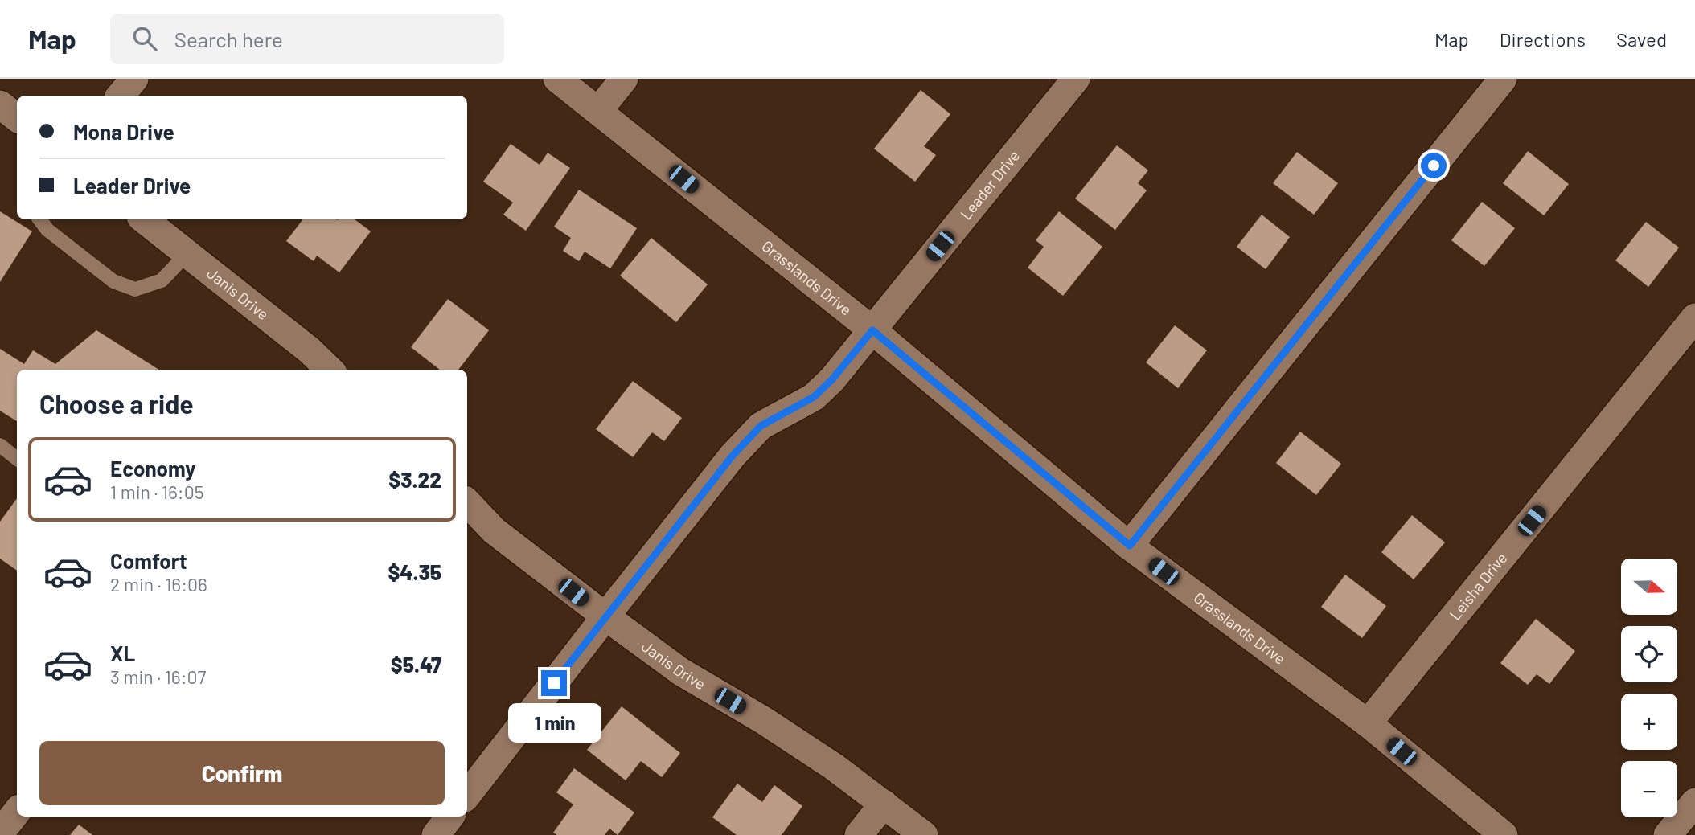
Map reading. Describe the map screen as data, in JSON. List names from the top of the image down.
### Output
{
  "streets": {
    "street": [
      "Leader Drive",
      "Grasslands Drive",
      "Janis Drive",
      "Leisha Drive"
    ]
  },
  "crossings": [
    ["Leader Drive", "Grasslands Drive"],
    ["Leader Drive", "Janis Drive"],
    ["Grasslands Drive", "Leisha Drive"]
  ],
  "north": "right",
  "page": {
    "header": "Map",
    "search": "Search here",
    "nav": ["Map", "Directions", "Saved"],
    "banner": ["Mona Drive", "Leader Drive"],
    "heading": "Choose a ride",
    "list": [
      {
        "name": "Economy",
        "note": "1 min · 16:05",
        "value": "$3.22"
      },
      {
        "name": "Comfort",
        "note": "2 min · 16:06",
        "value": "$4.35"
      },
      {
        "name": "XL",
        "note": "3 min · 16:07",
        "value": "$5.47"
      }
    ],
    "map_buttons": ["+", "−"],
    "bubble": "1 min",
    "buttons": "Confirm"
  }
}
